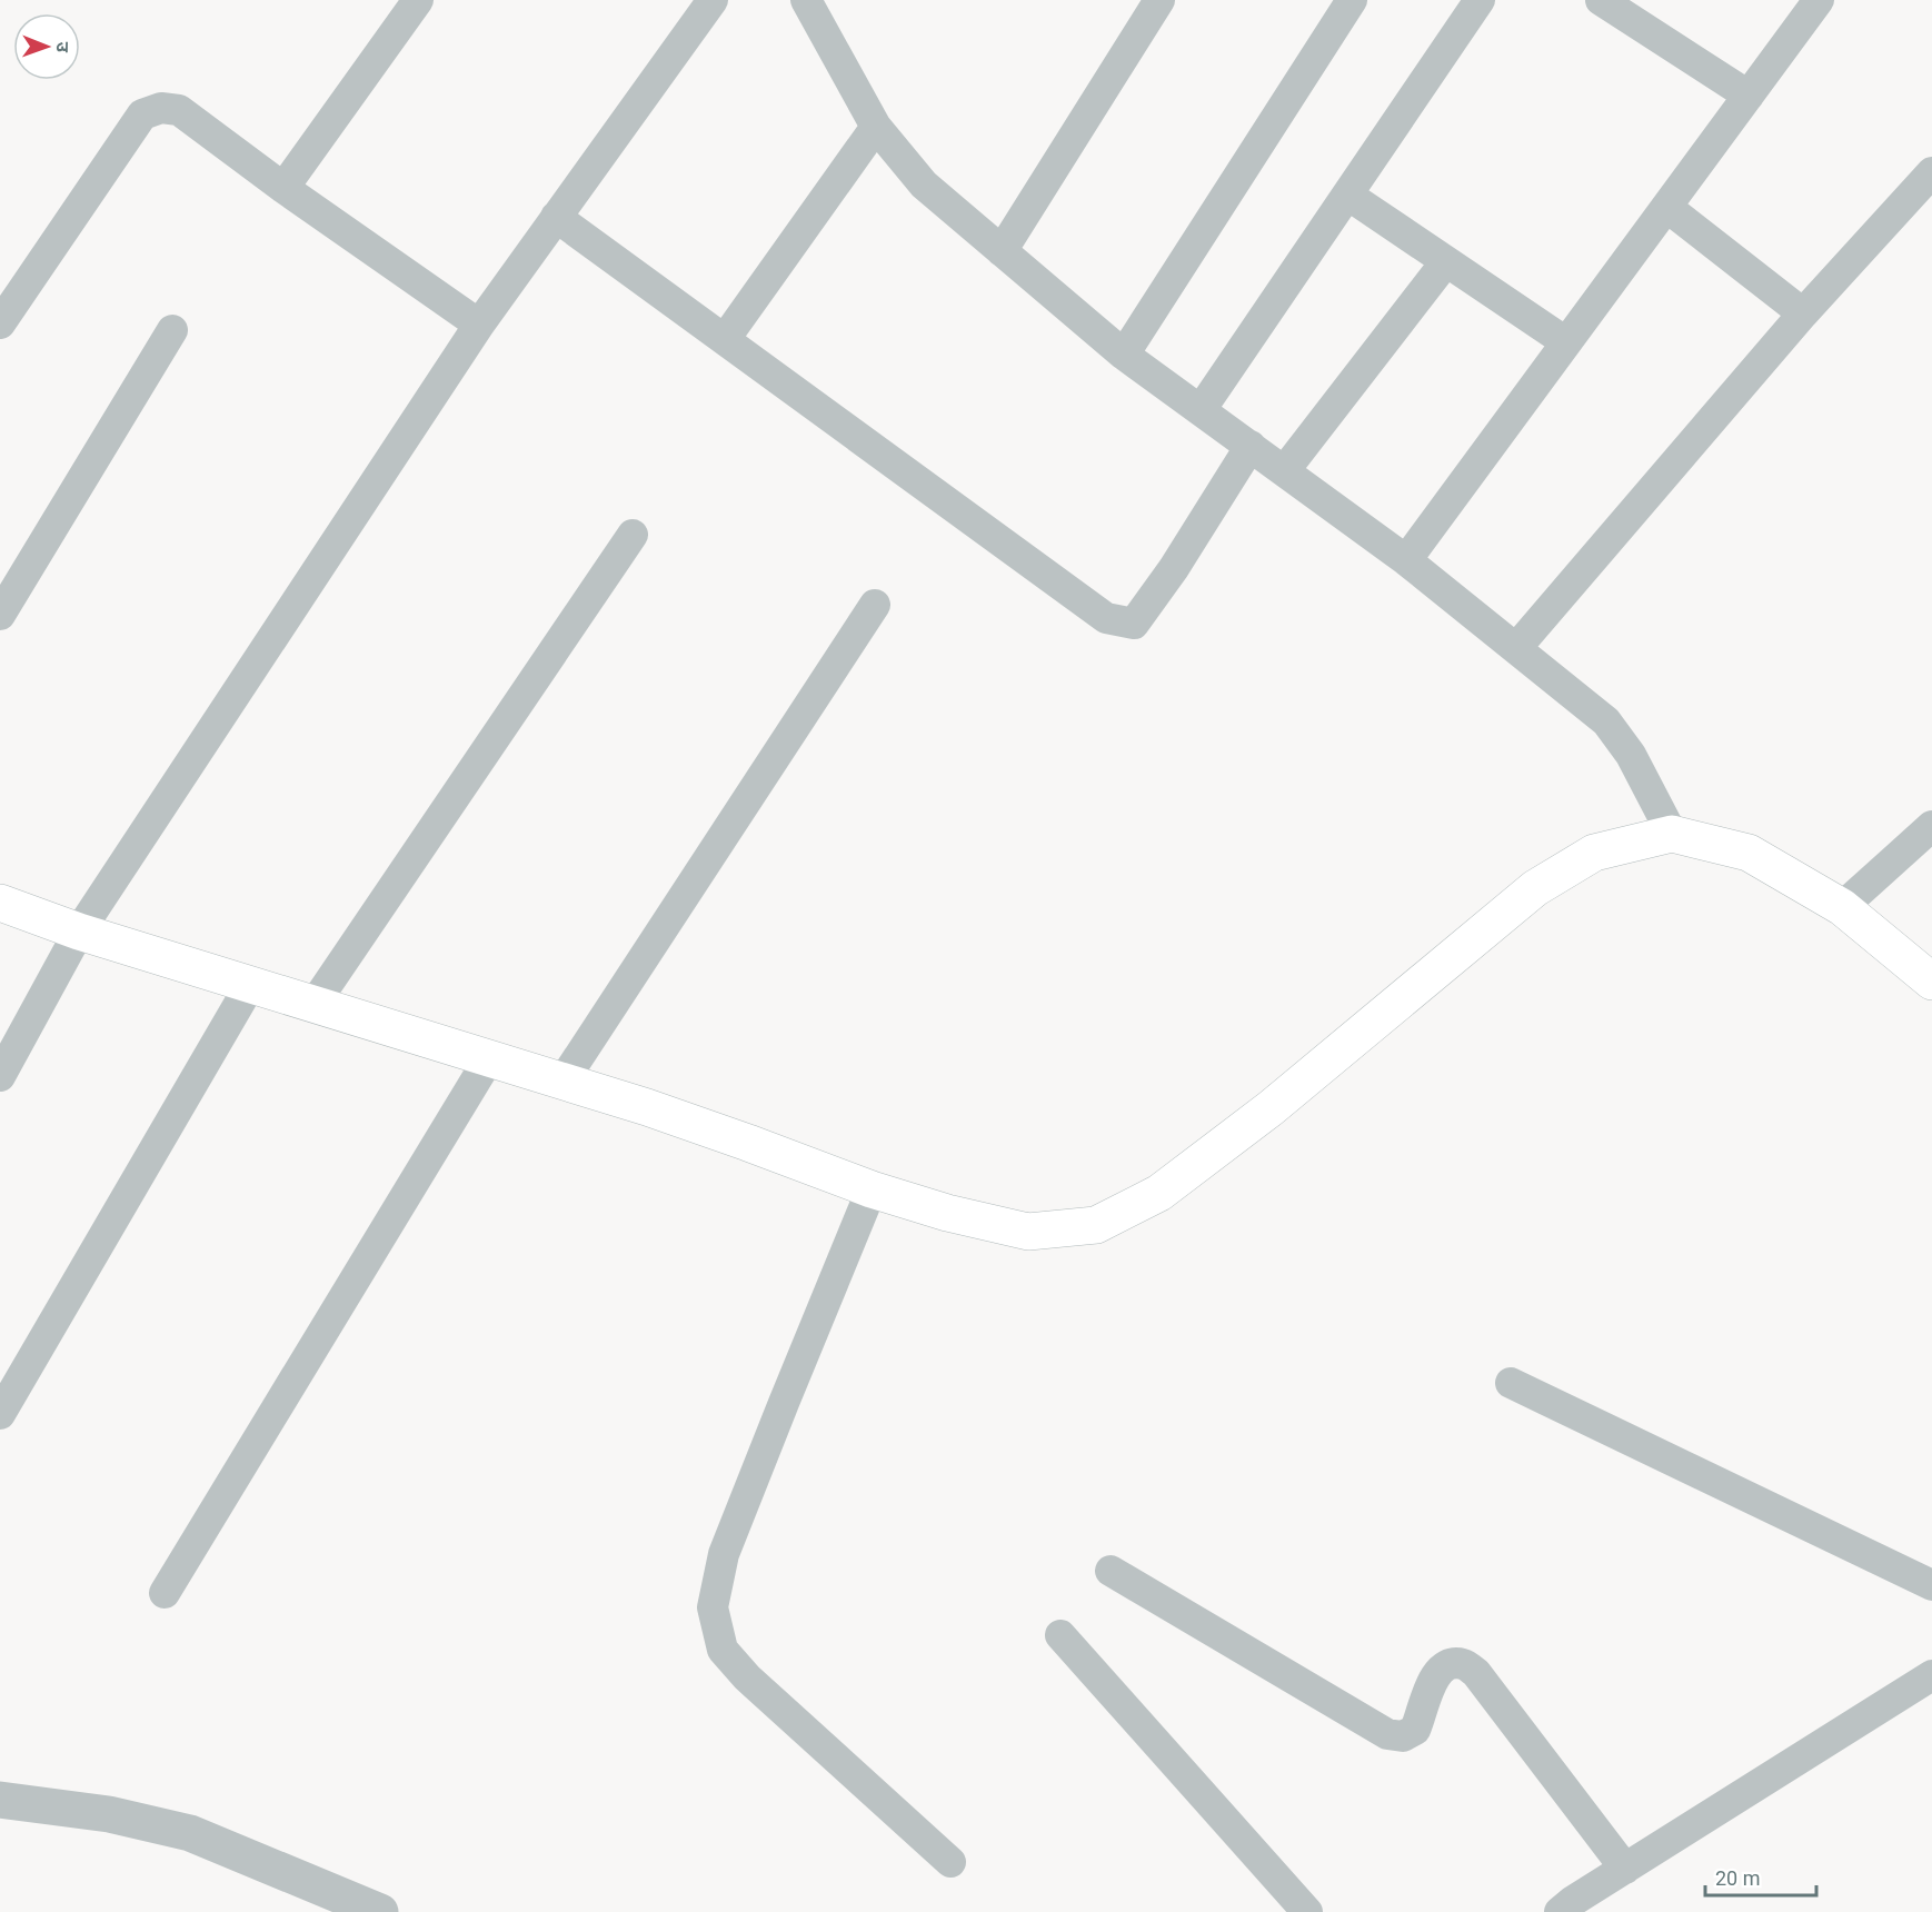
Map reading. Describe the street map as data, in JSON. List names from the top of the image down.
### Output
{
  "scale_bar": "20 m",
  "north": "right"
}
